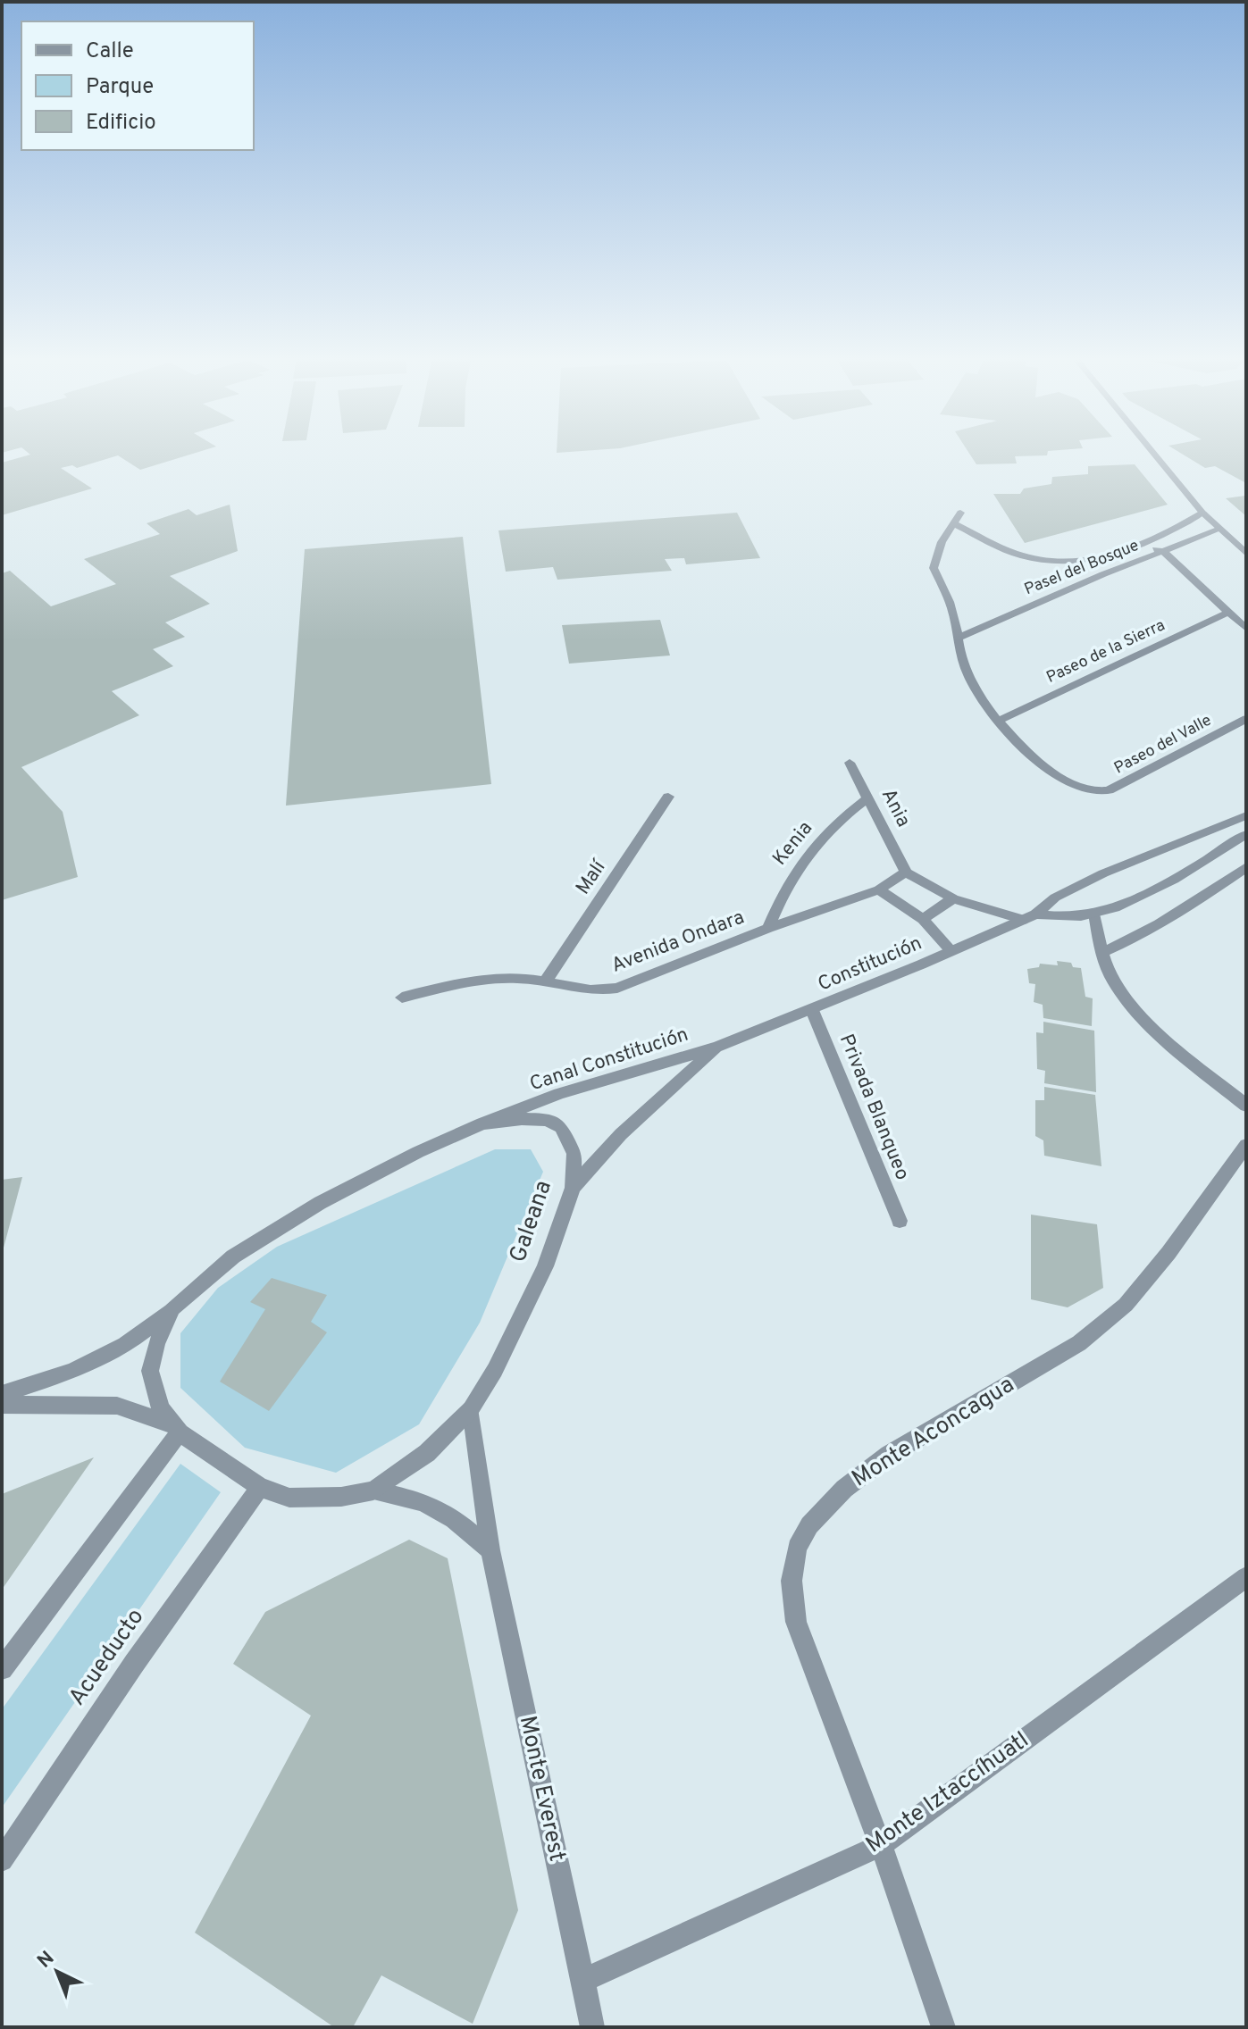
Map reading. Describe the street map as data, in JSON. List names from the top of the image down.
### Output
{
  "streets": {
    "street": [
      "Pasel del Bosque",
      "Paseo de la Sierra",
      "Paseo del Valle",
      "Ania",
      "Kenia",
      "Malí",
      "Avenida Ondara",
      "Constitución",
      "Canal Constitución",
      "Privada Blanqueo",
      "Galeana",
      "Monte Aconcagua",
      "Acueducto",
      "Monte Everest",
      "Monte Iztaccíhuatl"
    ]
  },
  "crossings": [
    ["Paseo de la Sierra", "Paseo del Valle"],
    ["Ania", "Kenia"],
    ["Ania", "Avenida Ondara"],
    ["Kenia", "Avenida Ondara"],
    ["Malí", "Avenida Ondara"],
    ["Constitución", "Canal Constitución"],
    ["Constitución", "Privada Blanqueo"],
    ["Canal Constitución", "Galeana"],
    ["Galeana", "Acueducto"],
    ["Galeana", "Monte Everest"],
    ["Monte Aconcagua", "Monte Iztaccíhuatl"],
    ["Monte Everest", "Monte Iztaccíhuatl"]
  ],
  "legend": ["Calle", "Parque", "Edificio"],
  "north": "top left"
}
